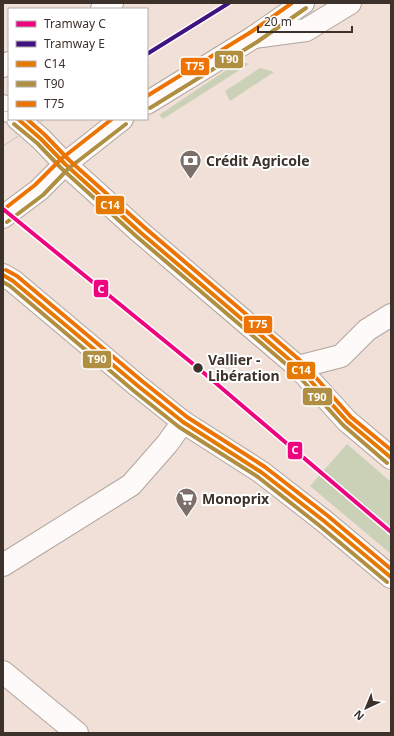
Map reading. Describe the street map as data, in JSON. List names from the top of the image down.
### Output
{
  "places": {
    "bank": ["Crédit Agricole"],
    "other": ["Vallier - Libération"],
    "supermarket": ["Monoprix"]
  },
  "lines": [
    "tram line E",
    "transit line T75",
    "transit line T90",
    "transit line C14",
    "tram line C"
  ],
  "legend": [
    "Tramway C",
    "Tramway E",
    "C14",
    "T90",
    "T75"
  ],
  "scale_bar": "20 m",
  "north": "bottom left"
}
